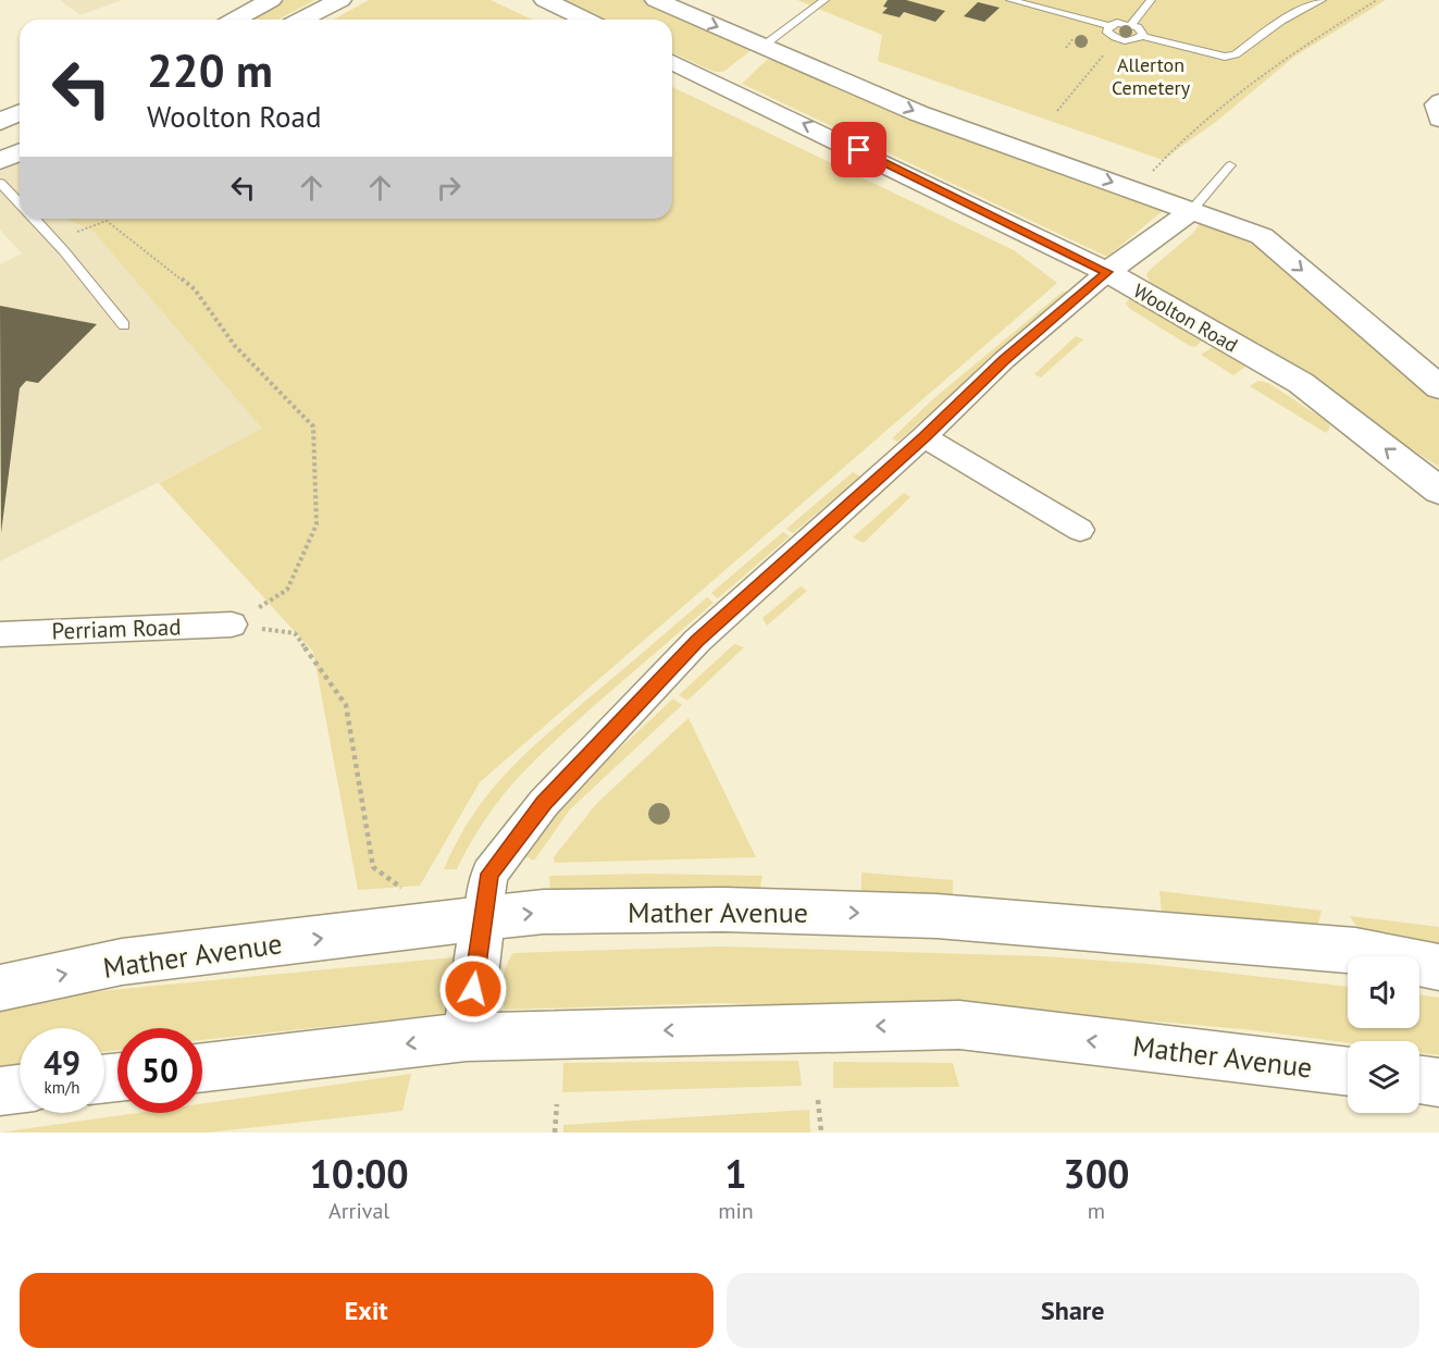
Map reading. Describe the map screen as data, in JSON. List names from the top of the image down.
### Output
{
  "streets": {
    "main road": ["Woolton Road", "Mather Avenue"],
    "street": ["Perriam Road"]
  },
  "parks": ["Allerton Cemetery"],
  "page": {
    "turn": ["220 m", "Woolton Road"],
    "speed": "49 km/h",
    "limit": "50",
    "eta": [
      "10:00",
      "Arrival",
      "1",
      "min",
      "300",
      "m"
    ],
    "buttons": ["Exit", "Share"]
  }
}
